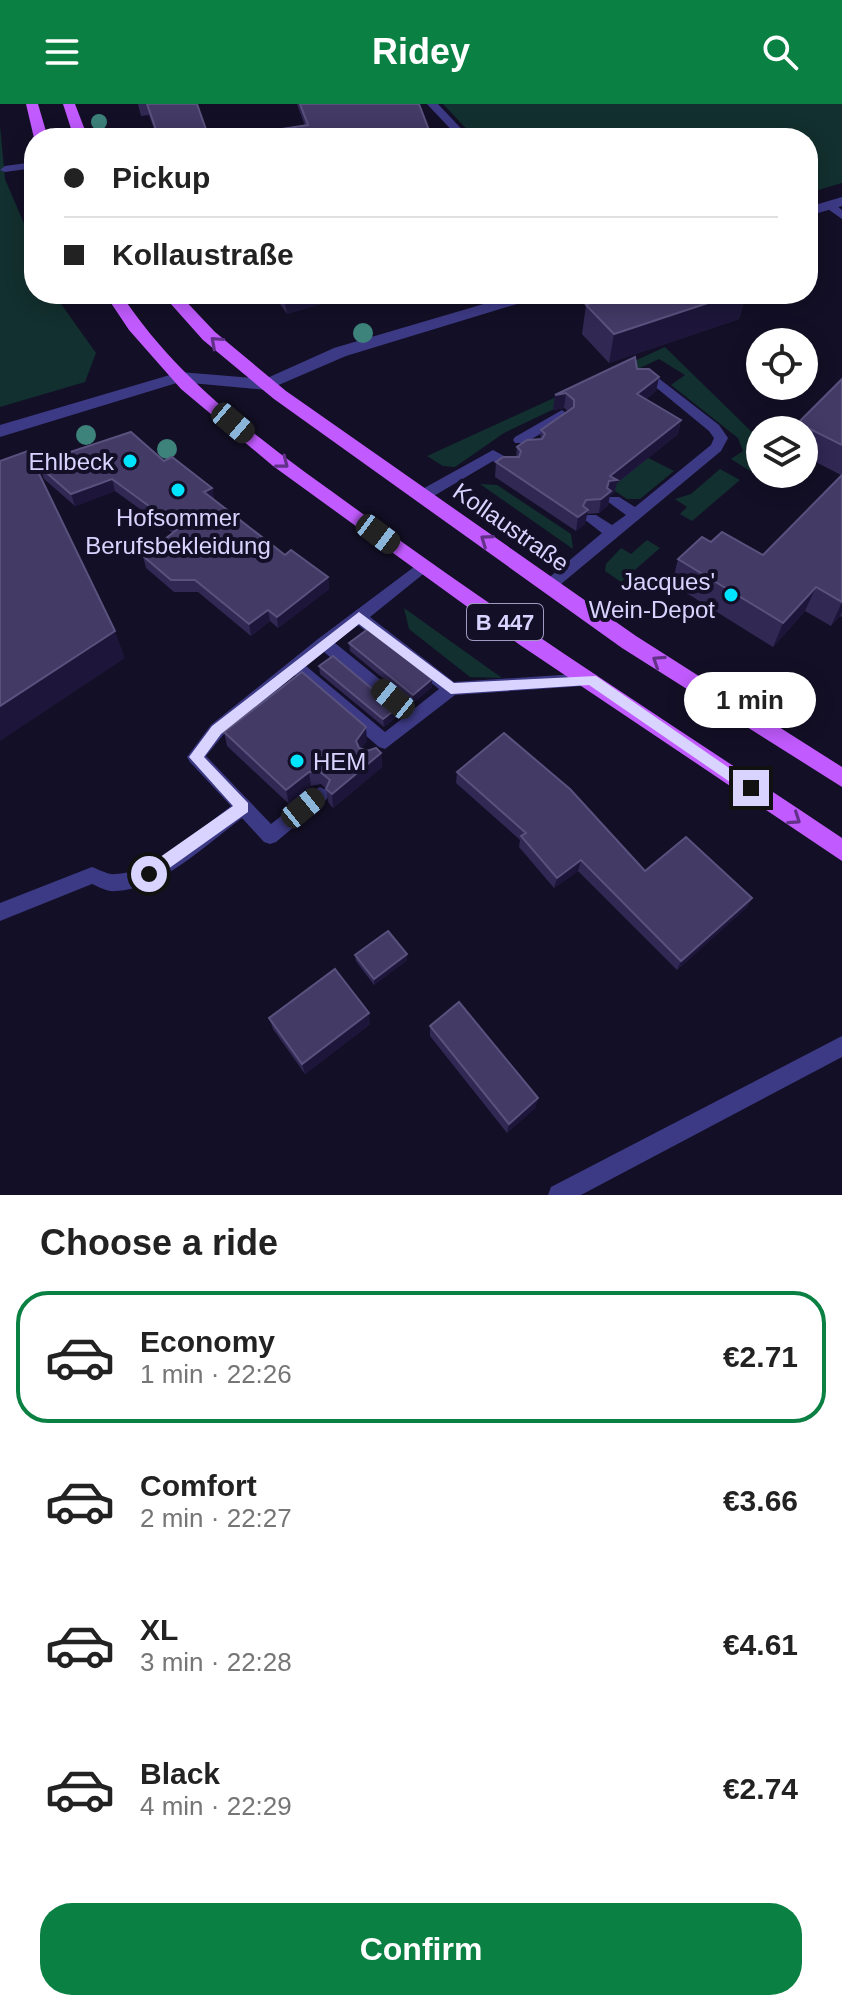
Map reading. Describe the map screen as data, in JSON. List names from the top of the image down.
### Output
{
  "streets": {
    "main road": ["Kollaustraße", "B 447"]
  },
  "places": [
    "Ehlbeck",
    "Hofsommer Berufsbekleidung",
    "Jacques' Wein-Depot",
    "HEM"
  ],
  "page": {
    "header": "Ridey",
    "banner": ["Pickup", "Kollaustraße"],
    "bubble": "1 min",
    "heading": "Choose a ride",
    "list": [
      {
        "name": "Economy",
        "note": "1 min · 22:26",
        "value": "€2.71"
      },
      {
        "name": "Comfort",
        "note": "2 min · 22:27",
        "value": "€3.66"
      },
      {
        "name": "XL",
        "note": "3 min · 22:28",
        "value": "€4.61"
      },
      {
        "name": "Black",
        "note": "4 min · 22:29",
        "value": "€2.74"
      }
    ],
    "buttons": "Confirm"
  }
}
